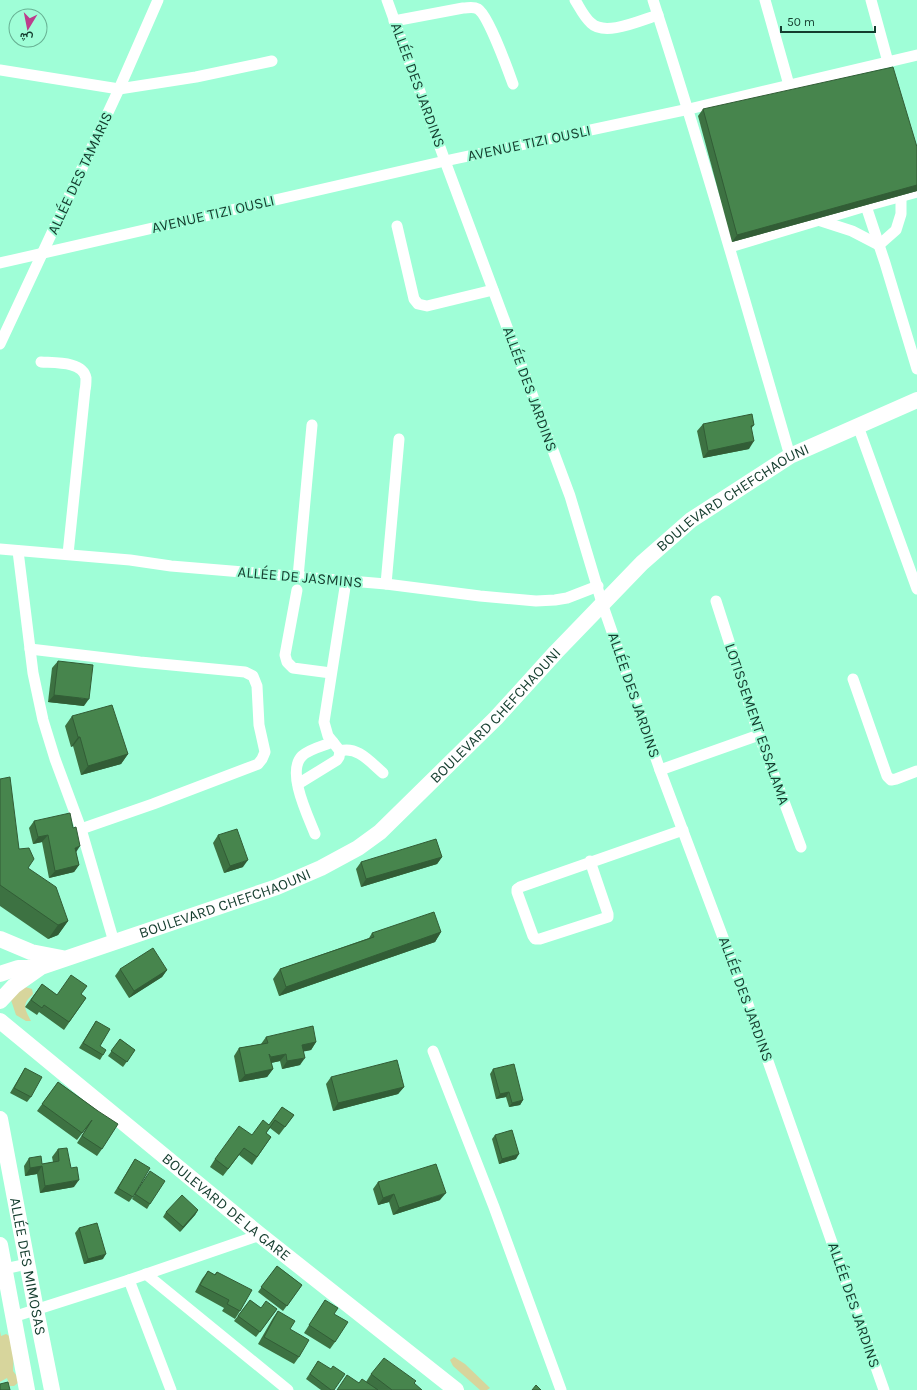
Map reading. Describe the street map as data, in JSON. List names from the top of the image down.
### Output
{
  "streets": {
    "street": [
      "ALLÉE DES JARDINS",
      "AVENUE TIZI OUSLI",
      "ALLÉE DES TAMARIS",
      "BOULEVARD CHEFCHAOUNI",
      "ALLÉE DE JASMINS",
      "LOTISSEMENT ESSALAMA",
      "BOULEVARD DE LA GARE",
      "ALLÉE DES MIMOSAS"
    ]
  },
  "crossings": [
    ["ALLÉE DES JARDINS", "AVENUE TIZI OUSLI"],
    ["ALLÉE DES JARDINS", "BOULEVARD CHEFCHAOUNI"],
    ["ALLÉE DES JARDINS", "ALLÉE DE JASMINS"],
    ["AVENUE TIZI OUSLI", "ALLÉE DES TAMARIS"]
  ],
  "scale_bar": "50 m",
  "north": "bottom"
}
